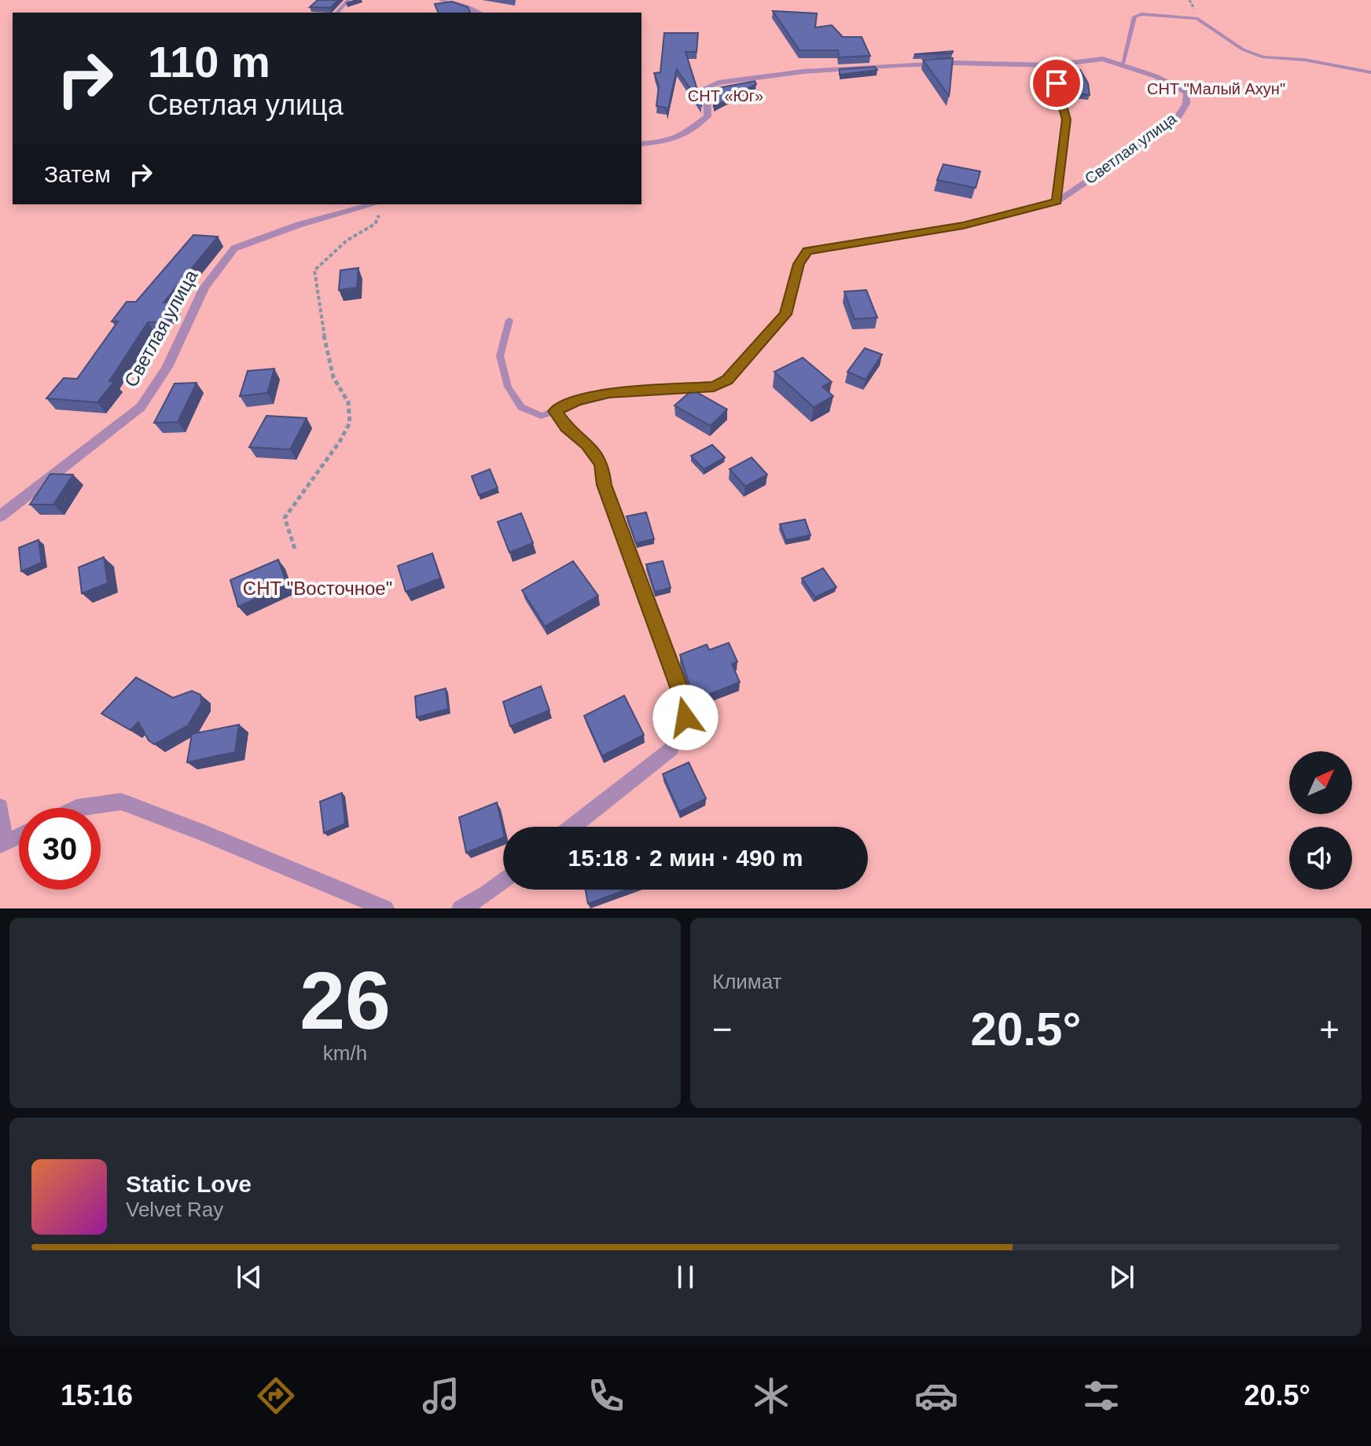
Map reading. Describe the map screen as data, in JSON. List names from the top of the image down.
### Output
{
  "streets": {
    "street": ["Светлая улица"]
  },
  "parks": ["СНТ \"Малый Ахун\"", "СНТ «Юг»", "СНТ \"Восточное\""],
  "north": "top right",
  "page": {
    "turn": ["110 m", "Светлая улица"],
    "then": "Затем",
    "limit": "30",
    "trip": "15:18 · 2 мин · 490 m",
    "tile": [
      ["26", "km/h"],
      "Климат"
    ],
    "heat": ["−", "20.5°", "+"],
    "song": ["Static Love", "Velvet Ray"],
    "tabs": ["15:16", "20.5°"]
  }
}
